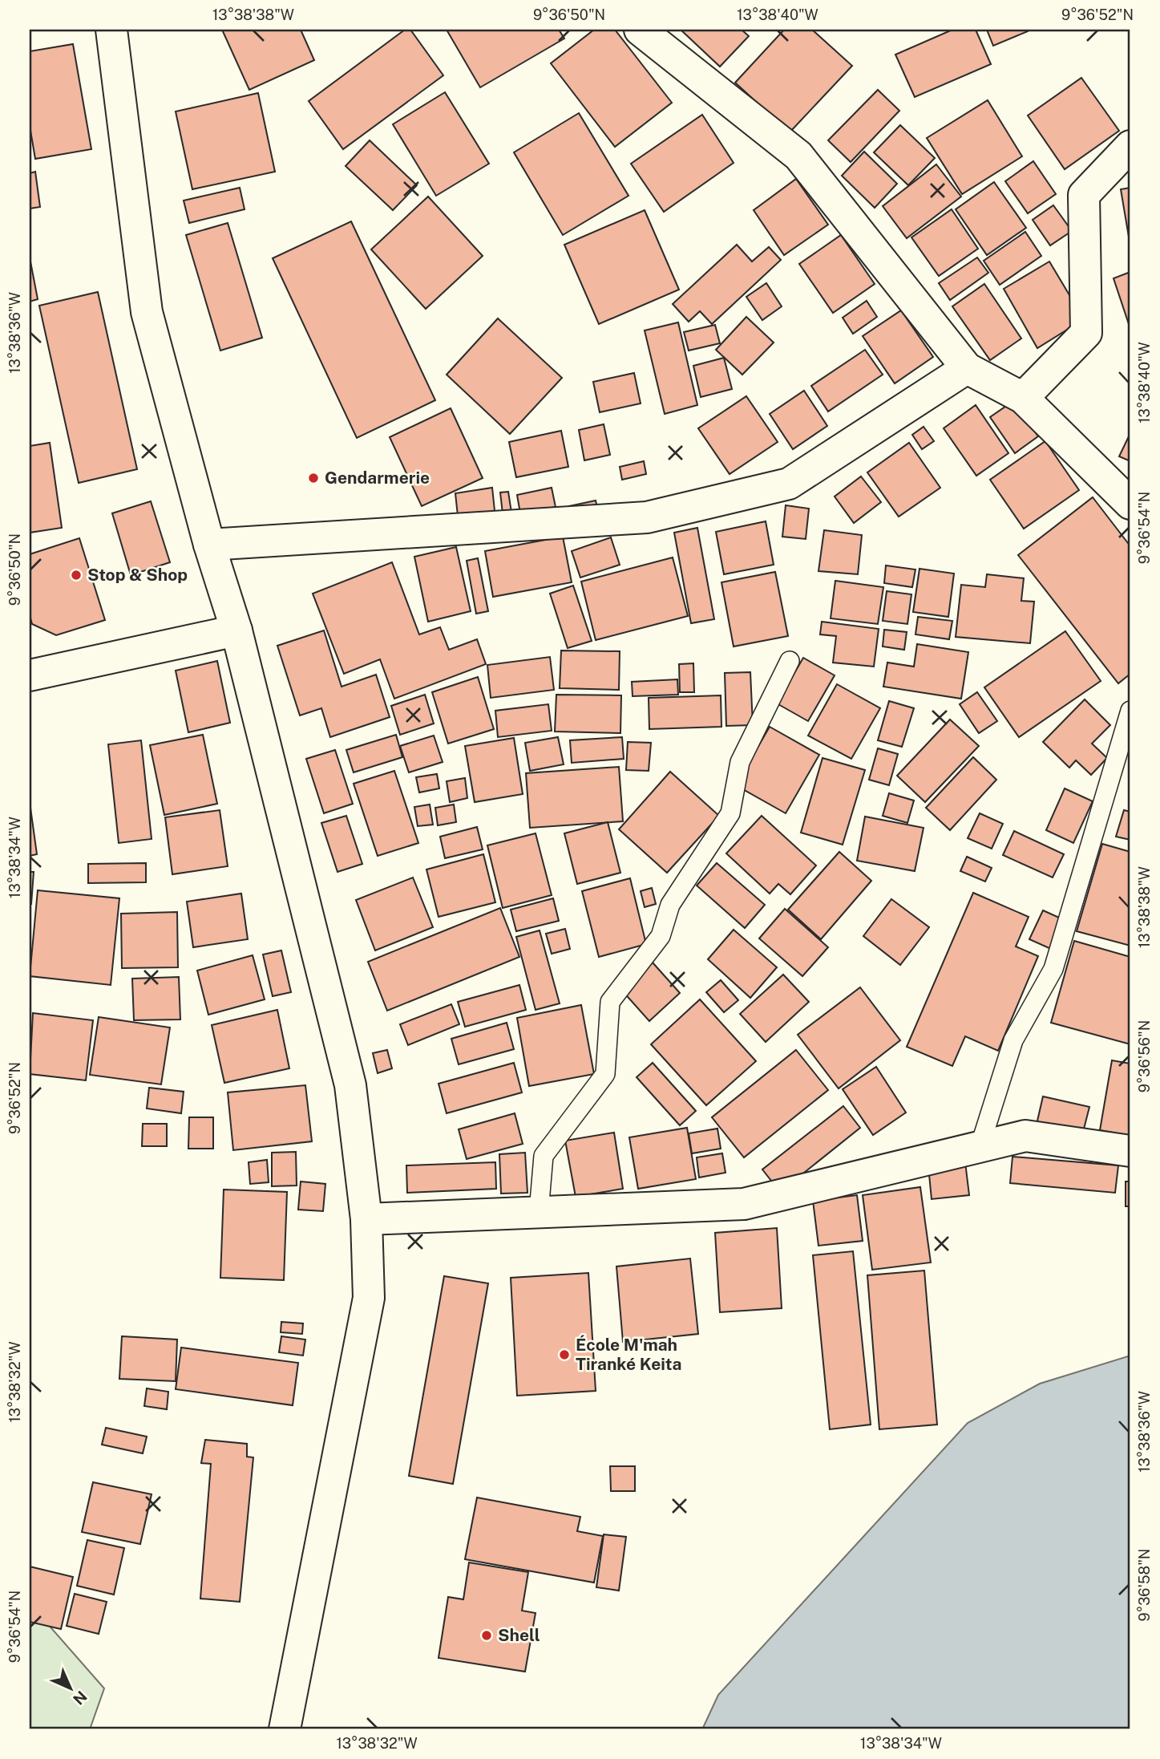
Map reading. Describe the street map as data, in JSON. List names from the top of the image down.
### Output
{
  "places": [
    "Gendarmerie",
    "Stop & Shop",
    "École M'mah Tiranké Keita",
    "Shell"
  ],
  "north": "bottom right",
  "coordinates": [
    "13°38'38\"W",
    "9°36'50\"N",
    "13°38'40\"W",
    "9°36'52\"N",
    "13°38'36\"W",
    "9°36'54\"N",
    "13°38'34\"W",
    "9°36'56\"N",
    "13°38'32\"W",
    "9°36'58\"N"
  ]
}
